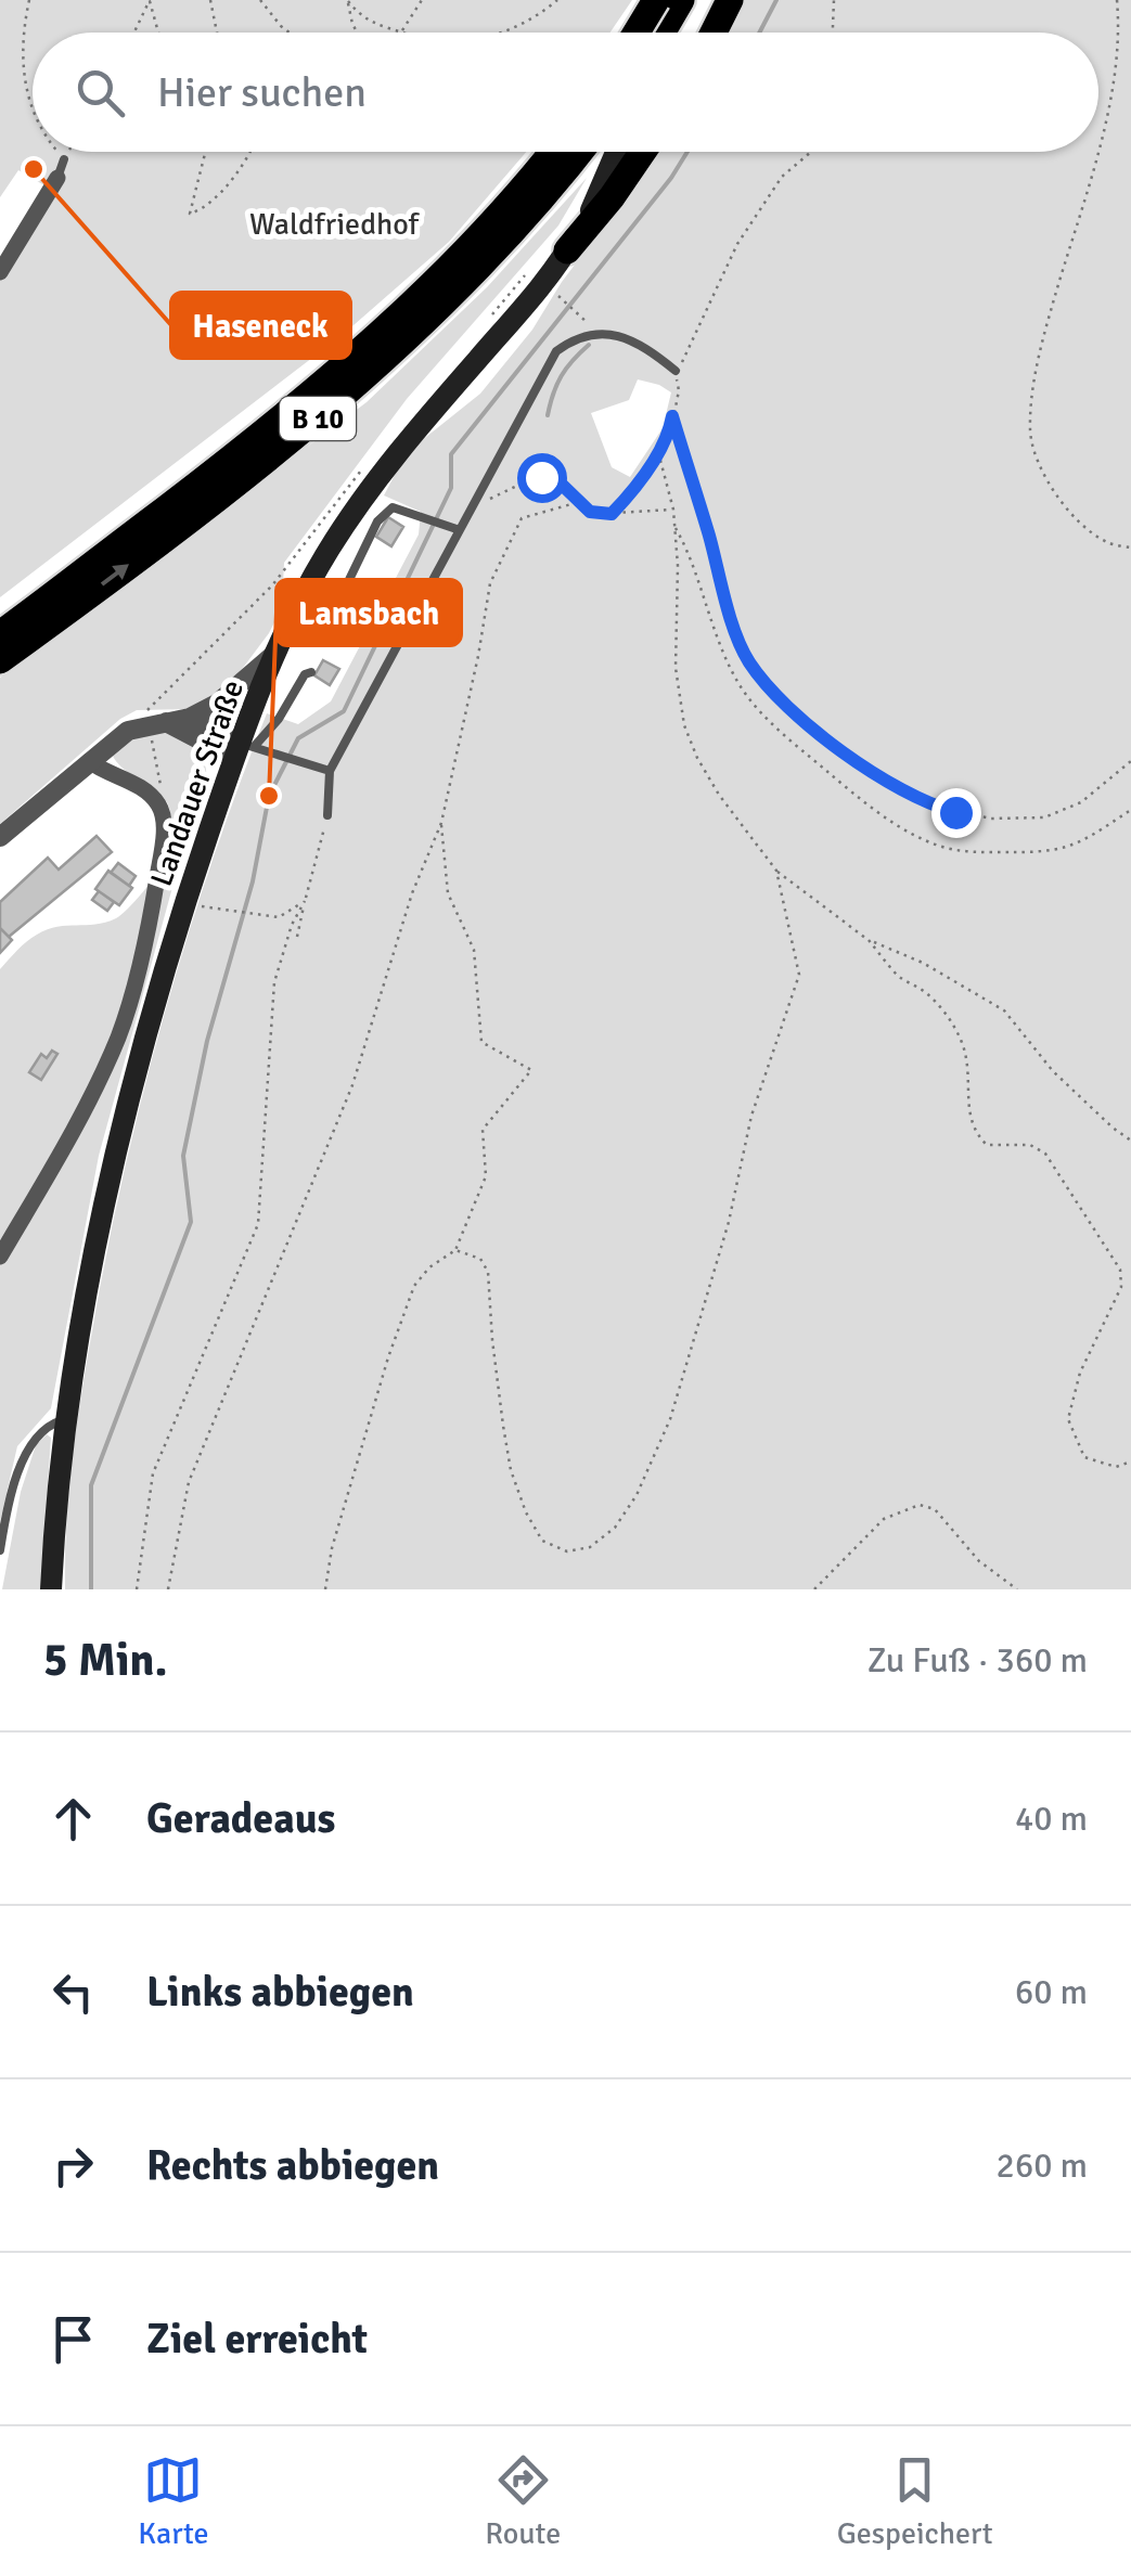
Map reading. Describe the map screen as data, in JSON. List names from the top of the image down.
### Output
{
  "streets": {
    "highway": ["B 10"],
    "main road": ["Landauer Straße"]
  },
  "parks": ["Waldfriedhof"],
  "places": ["Haseneck", "Lamsbach"],
  "page": {
    "search": "Hier suchen",
    "heading": ["5 Min.", "Zu Fuß · 360 m"],
    "list": [
      ["Geradeaus", "40 m"],
      ["Links abbiegen", "60 m"],
      ["Rechts abbiegen", "260 m"],
      "Ziel erreicht"
    ],
    "nav": ["Karte", "Route", "Gespeichert"]
  }
}
